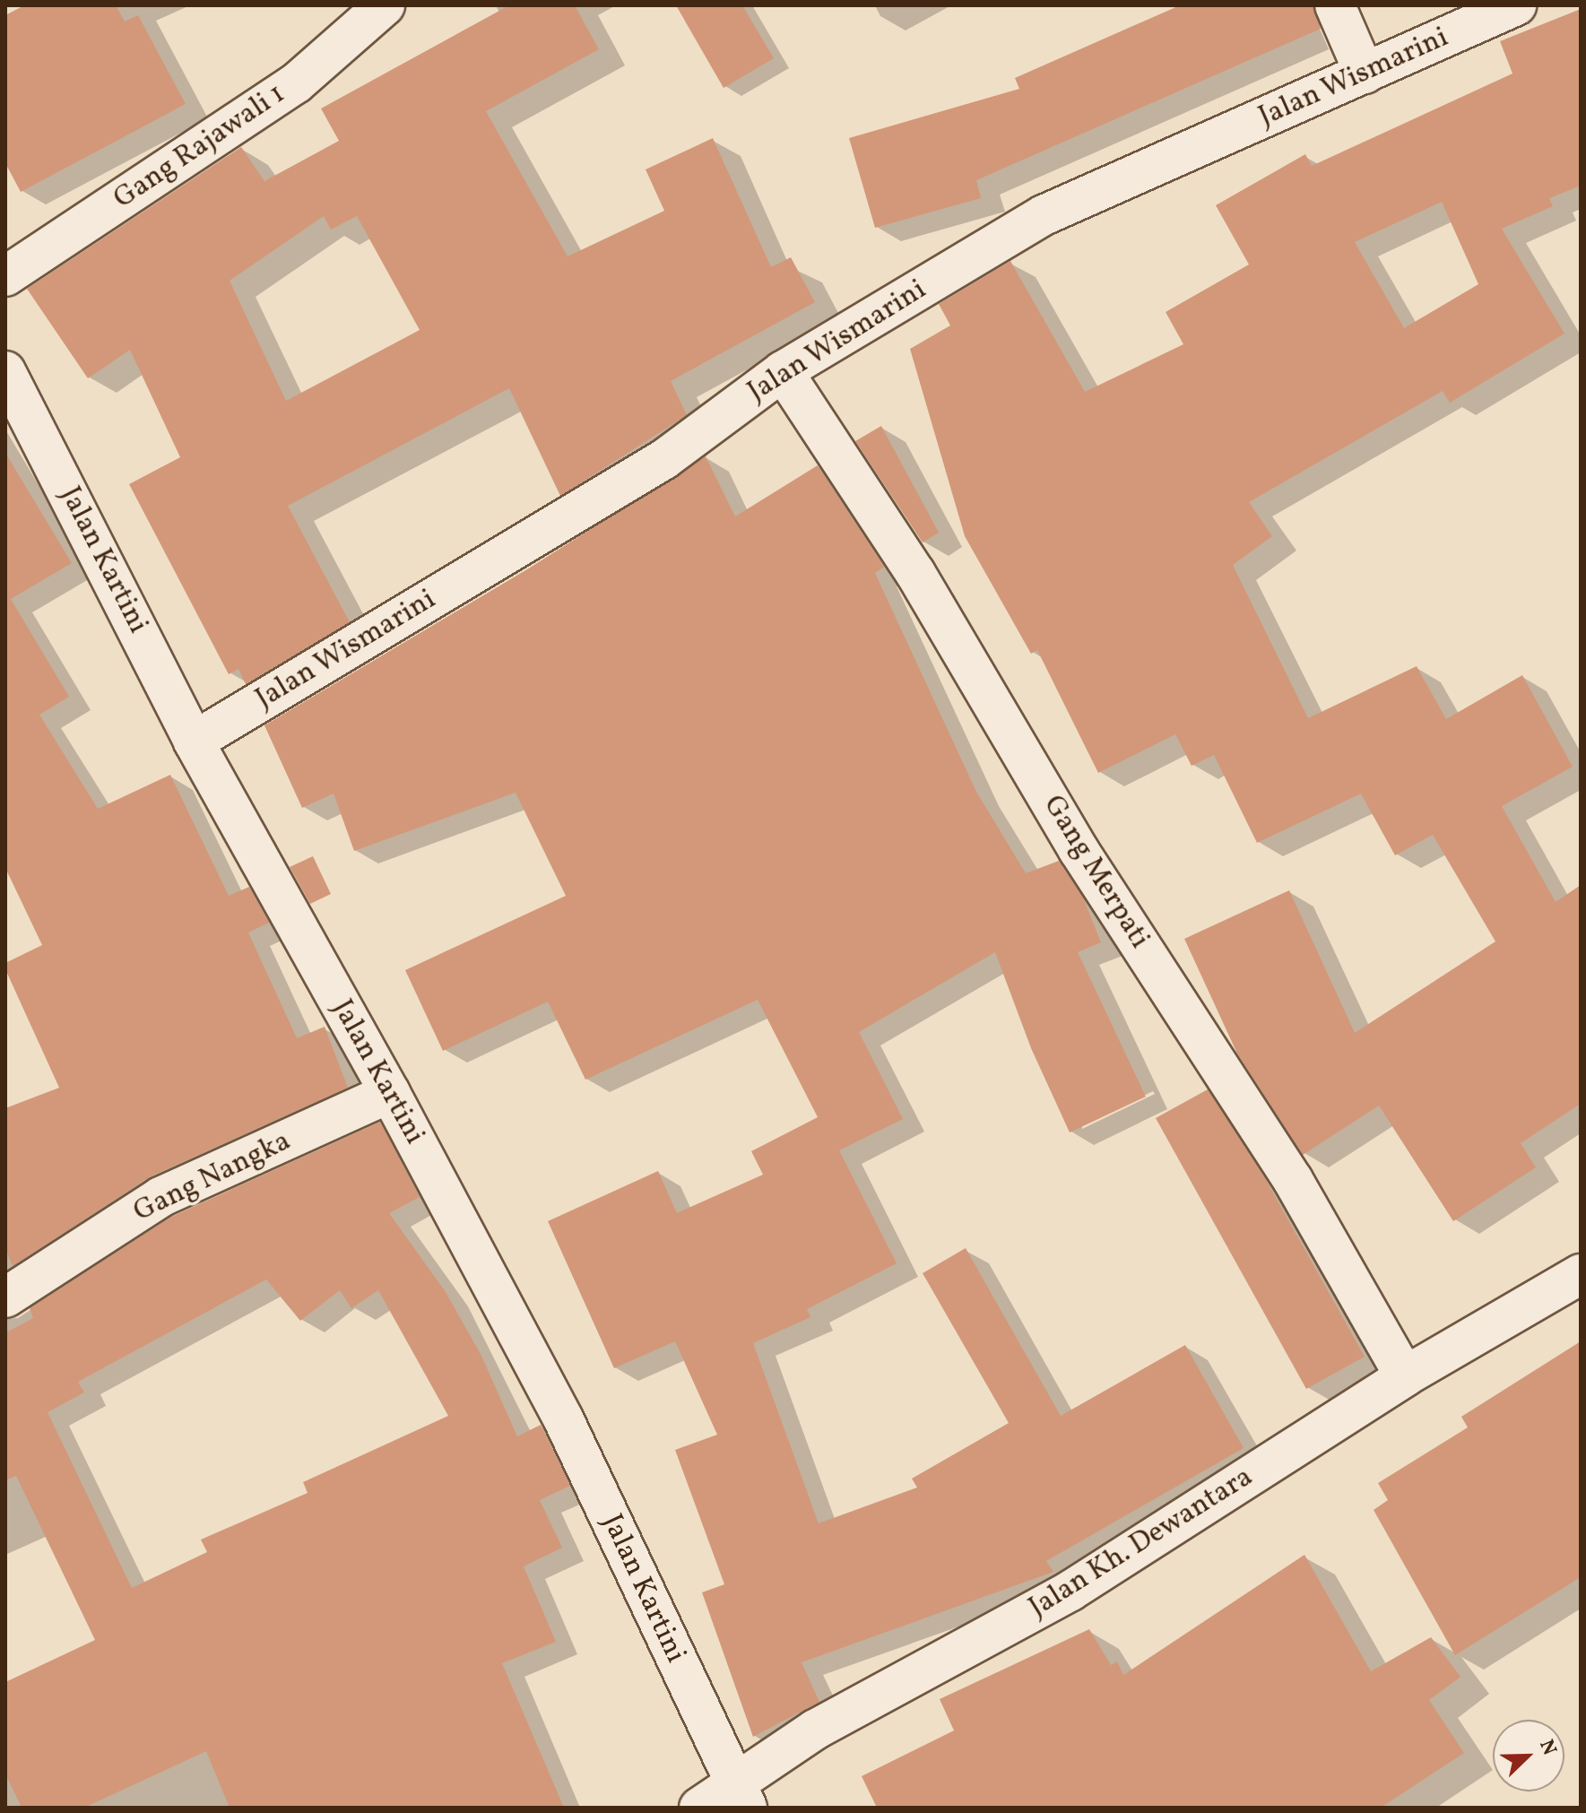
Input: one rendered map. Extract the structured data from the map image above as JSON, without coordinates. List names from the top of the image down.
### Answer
{
  "streets": {
    "street": [
      "Jalan Wismarini",
      "Gang Rajawali 1",
      "Jalan Kartini",
      "Gang Merpati",
      "Gang Nangka",
      "Jalan Kh. Dewantara"
    ]
  },
  "crossings": [
    ["Jalan Wismarini", "Jalan Kartini"],
    ["Jalan Wismarini", "Gang Merpati"],
    ["Jalan Kartini", "Gang Nangka"],
    ["Jalan Kartini", "Jalan Kh. Dewantara"],
    ["Gang Merpati", "Jalan Kh. Dewantara"]
  ],
  "north": "top right"
}
